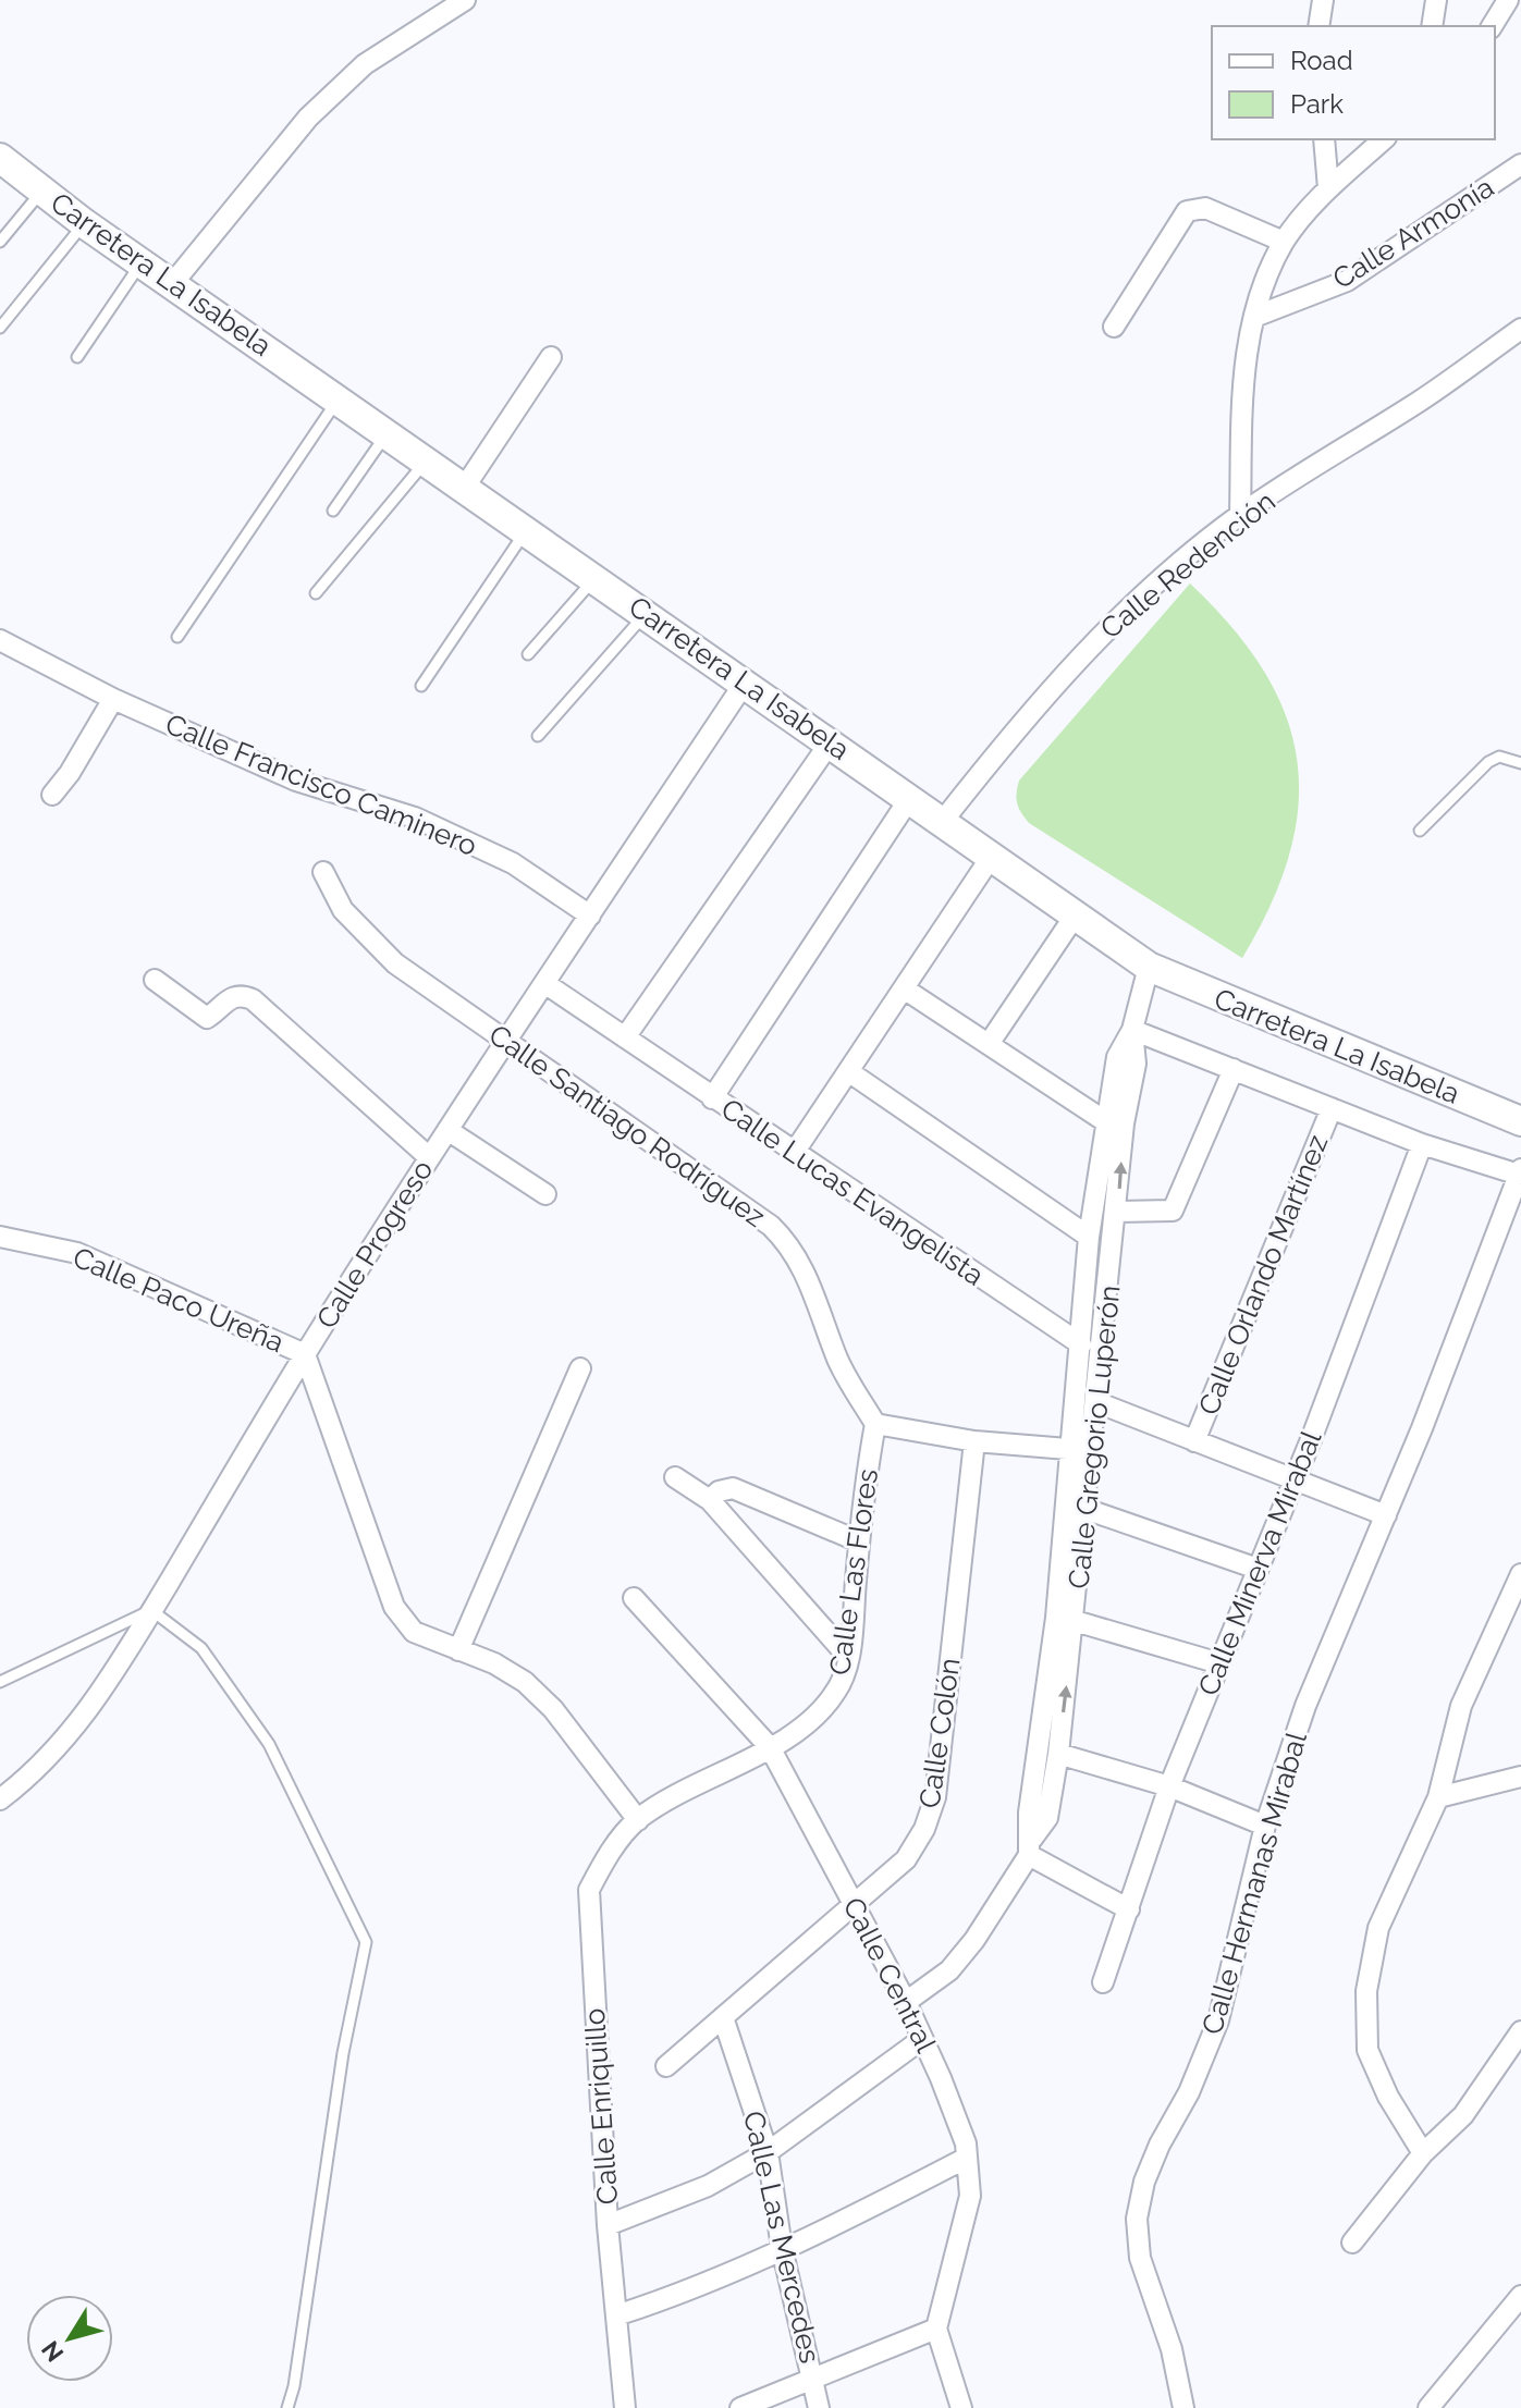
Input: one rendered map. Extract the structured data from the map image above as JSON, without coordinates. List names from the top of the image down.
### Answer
{
  "streets": {
    "main road": ["Carretera La Isabela"],
    "street": [
      "Calle Armonía",
      "Calle Redención",
      "Calle Francisco Caminero",
      "Calle Santiago Rodríguez",
      "Calle Lucas Evangelista",
      "Calle Progreso",
      "Calle Orlando Martínez",
      "Calle Paco Ureña",
      "Calle Gregorio Luperón",
      "Calle Minerva Mirabal",
      "Calle Las Flores",
      "Calle Colón",
      "Calle Hermanas Mirabal",
      "Calle Central",
      "Calle Enriquillo",
      "Calle Las Mercedes"
    ]
  },
  "crossings": [
    ["Carretera La Isabela", "Calle Redención"],
    ["Carretera La Isabela", "Calle Progreso"],
    ["Carretera La Isabela", "Calle Gregorio Luperón"],
    ["Calle Francisco Caminero", "Calle Progreso"],
    ["Calle Santiago Rodríguez", "Calle Progreso"],
    ["Calle Santiago Rodríguez", "Calle Las Flores"],
    ["Calle Lucas Evangelista", "Calle Progreso"],
    ["Calle Lucas Evangelista", "Calle Gregorio Luperón"],
    ["Calle Progreso", "Calle Paco Ureña"],
    ["Calle Gregorio Luperón", "Calle Central"],
    ["Calle Las Flores", "Calle Central"],
    ["Calle Las Flores", "Calle Enriquillo"],
    ["Calle Colón", "Calle Central"],
    ["Calle Colón", "Calle Las Mercedes"]
  ],
  "legend": ["Road", "Park"],
  "north": "bottom left"
}
